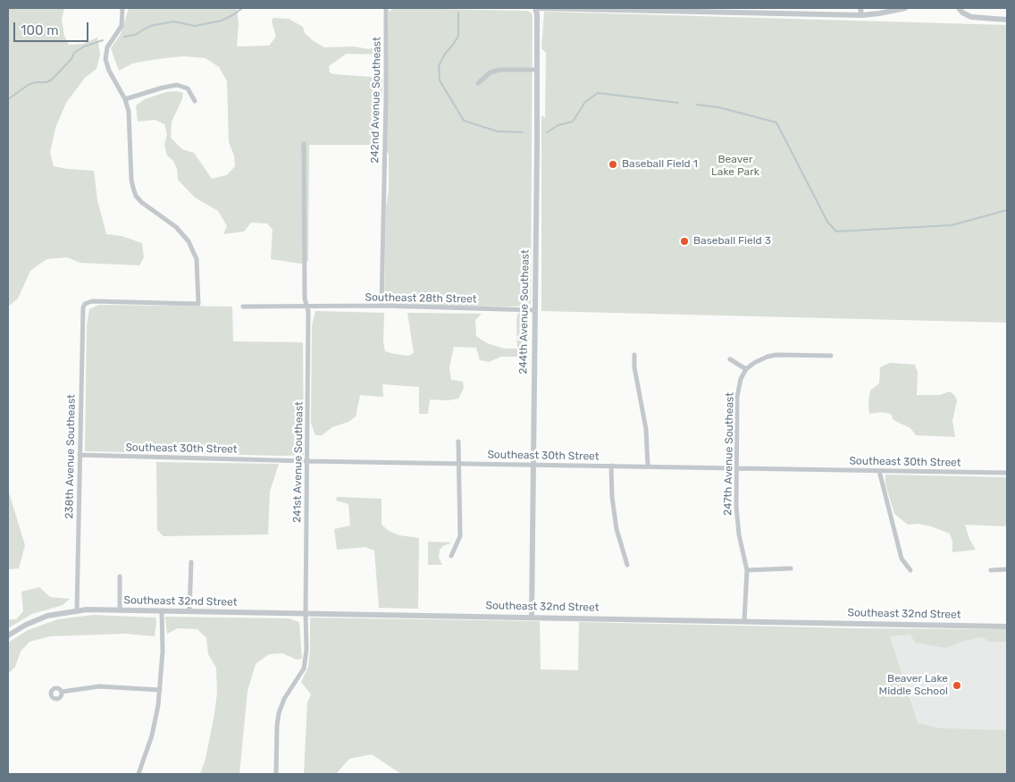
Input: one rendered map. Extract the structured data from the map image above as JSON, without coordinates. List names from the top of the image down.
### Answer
{
  "streets": {
    "street": [
      "242nd Avenue Southeast",
      "Southeast 28th Street",
      "244th Avenue Southeast",
      "Southeast 30th Street",
      "247th Avenue Southeast",
      "238th Avenue Southeast",
      "241st Avenue Southeast",
      "Southeast 32nd Street"
    ]
  },
  "crossings": [
    ["242nd Avenue Southeast", "Southeast 28th Street"],
    ["Southeast 28th Street", "244th Avenue Southeast"],
    ["Southeast 28th Street", "241st Avenue Southeast"],
    ["244th Avenue Southeast", "Southeast 30th Street"],
    ["244th Avenue Southeast", "Southeast 32nd Street"],
    ["Southeast 30th Street", "247th Avenue Southeast"],
    ["Southeast 30th Street", "238th Avenue Southeast"],
    ["Southeast 30th Street", "241st Avenue Southeast"],
    ["247th Avenue Southeast", "Southeast 32nd Street"],
    ["238th Avenue Southeast", "Southeast 32nd Street"],
    ["241st Avenue Southeast", "Southeast 32nd Street"]
  ],
  "parks": ["Beaver Lake Park"],
  "places": ["Baseball Field 1", "Baseball Field 3", "Beaver Lake Middle School"],
  "scale_bar": "100 m"
}
